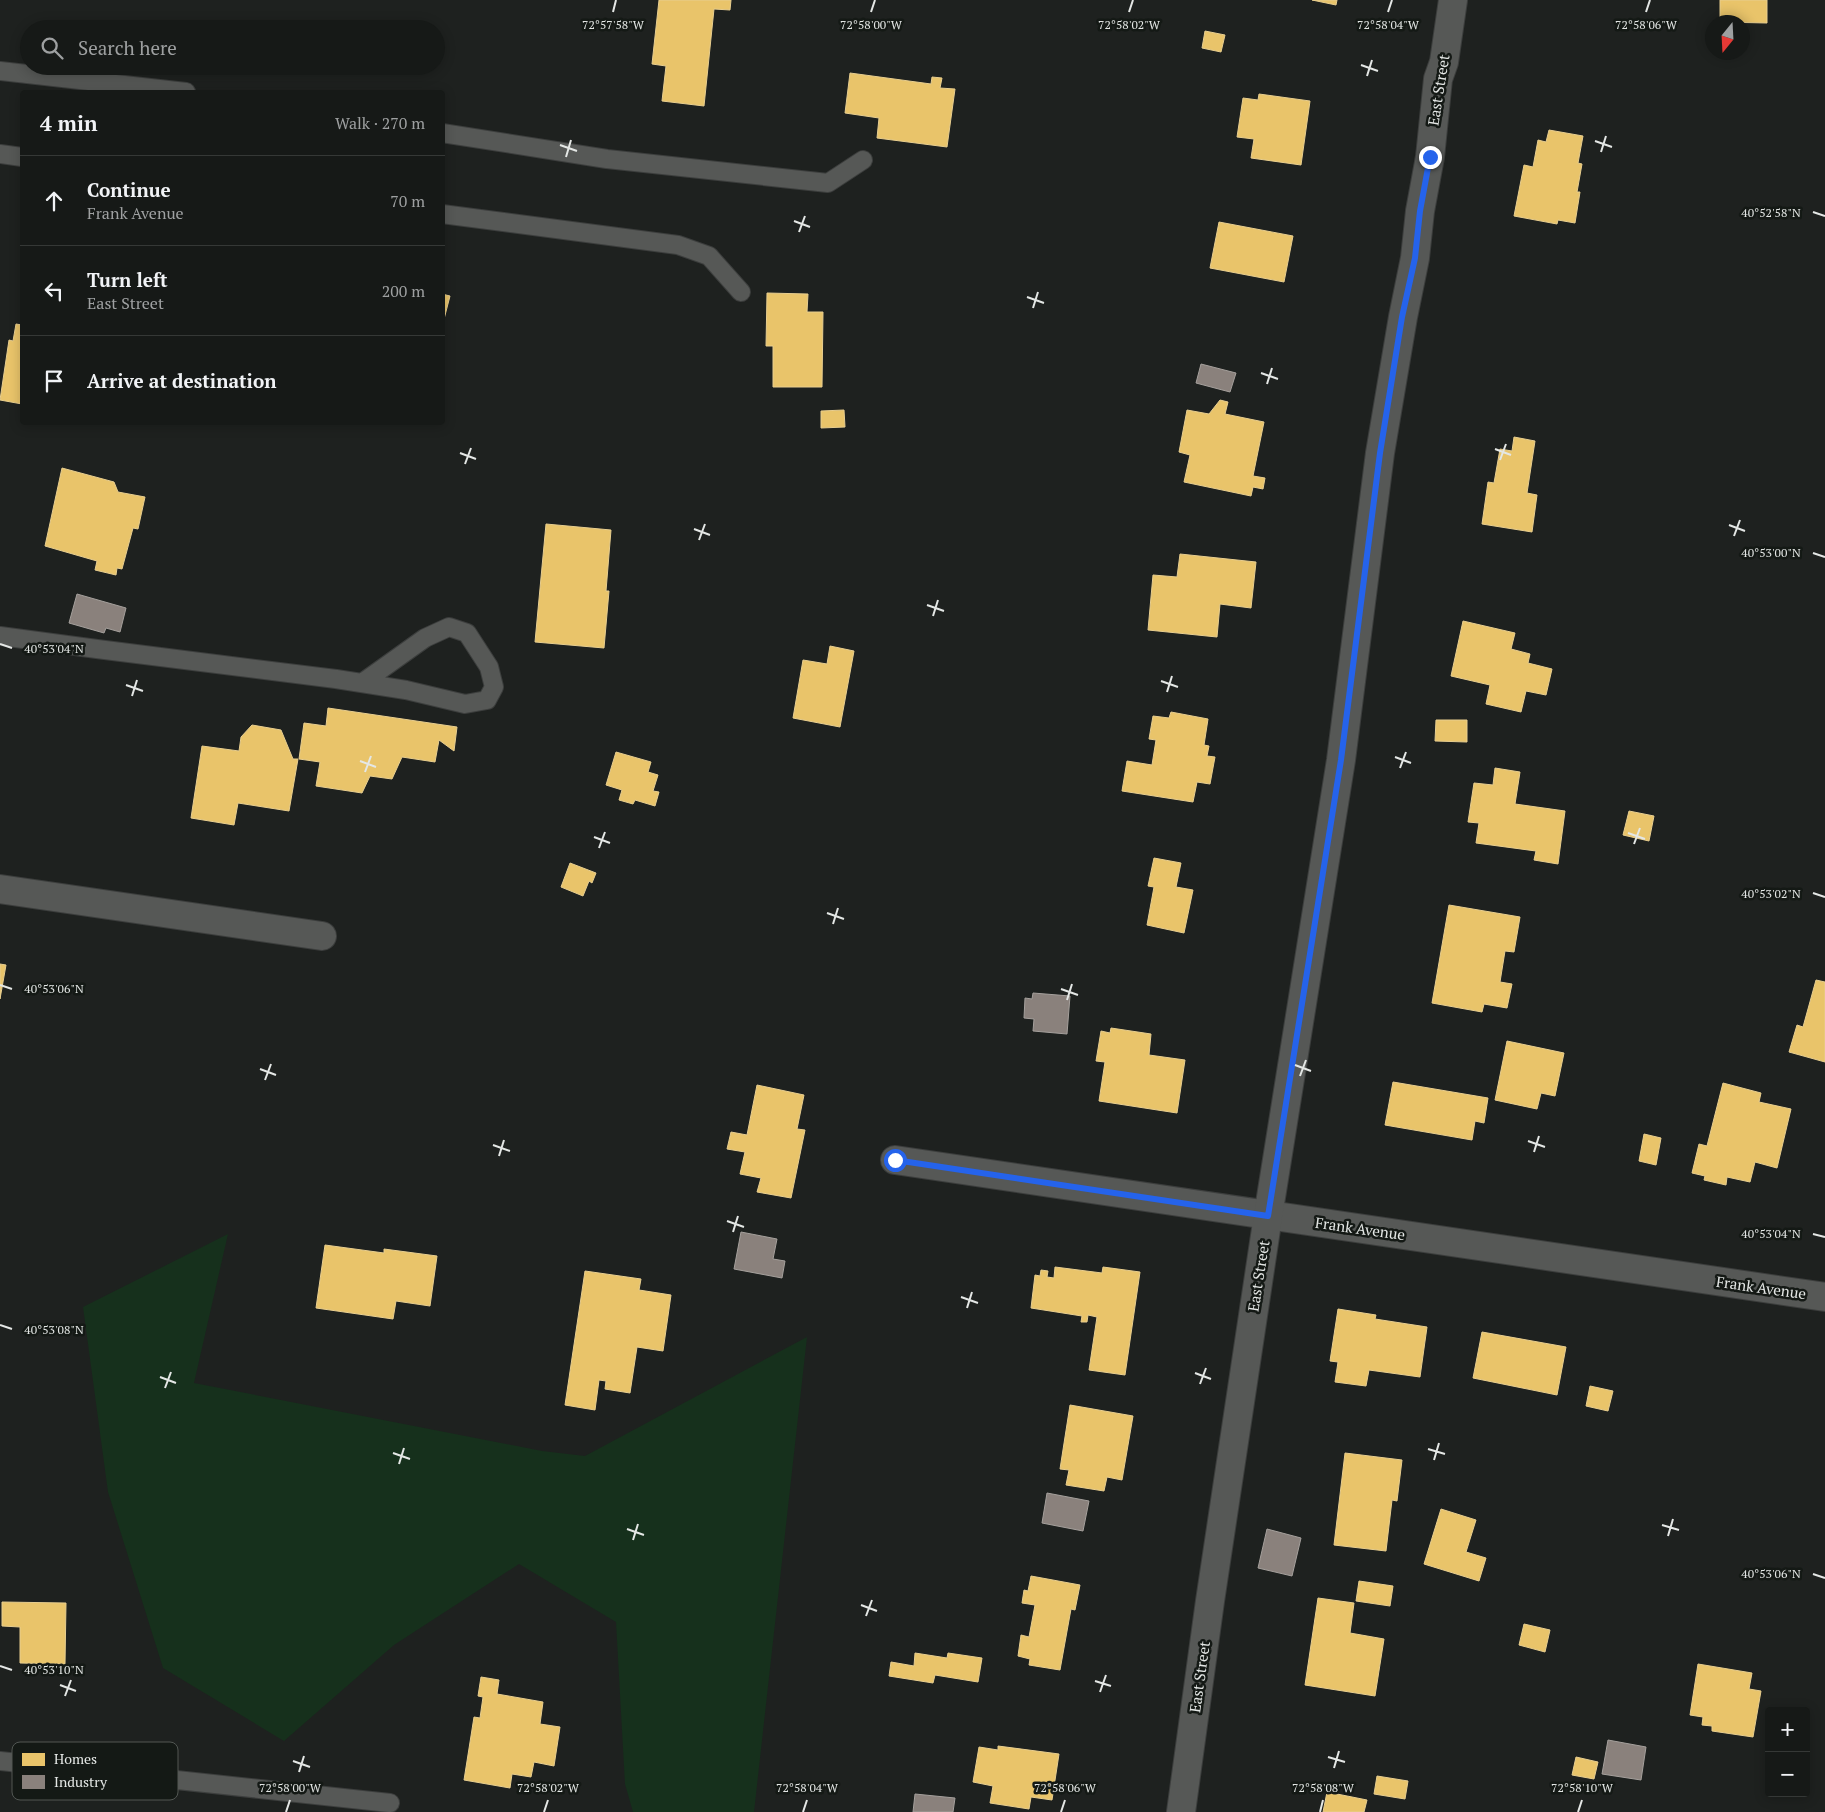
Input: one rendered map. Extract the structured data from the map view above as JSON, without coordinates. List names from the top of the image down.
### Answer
{
  "streets": {
    "street": ["East Street", "Frank Avenue"]
  },
  "crossings": [
    ["East Street", "Frank Avenue"]
  ],
  "legend": ["Homes", "Industry"],
  "north": "bottom",
  "page": {
    "search": "Search here",
    "heading": ["4 min", "Walk · 270 m"],
    "list": [
      ["Continue", "Frank Avenue", "70 m"],
      ["Turn left", "East Street", "200 m"],
      "Arrive at destination"
    ],
    "map_buttons": ["+", "−"]
  },
  "coordinates": [
    "72°57'58\"W",
    "72°58'00\"W",
    "72°58'02\"W",
    "72°58'04\"W",
    "72°58'06\"W",
    "40°52'58\"N",
    "40°53'00\"N",
    "40°53'04\"N",
    "40°53'02\"N",
    "40°53'06\"N",
    "40°53'08\"N",
    "40°53'10\"N",
    "72°58'08\"W",
    "72°58'10\"W"
  ]
}
